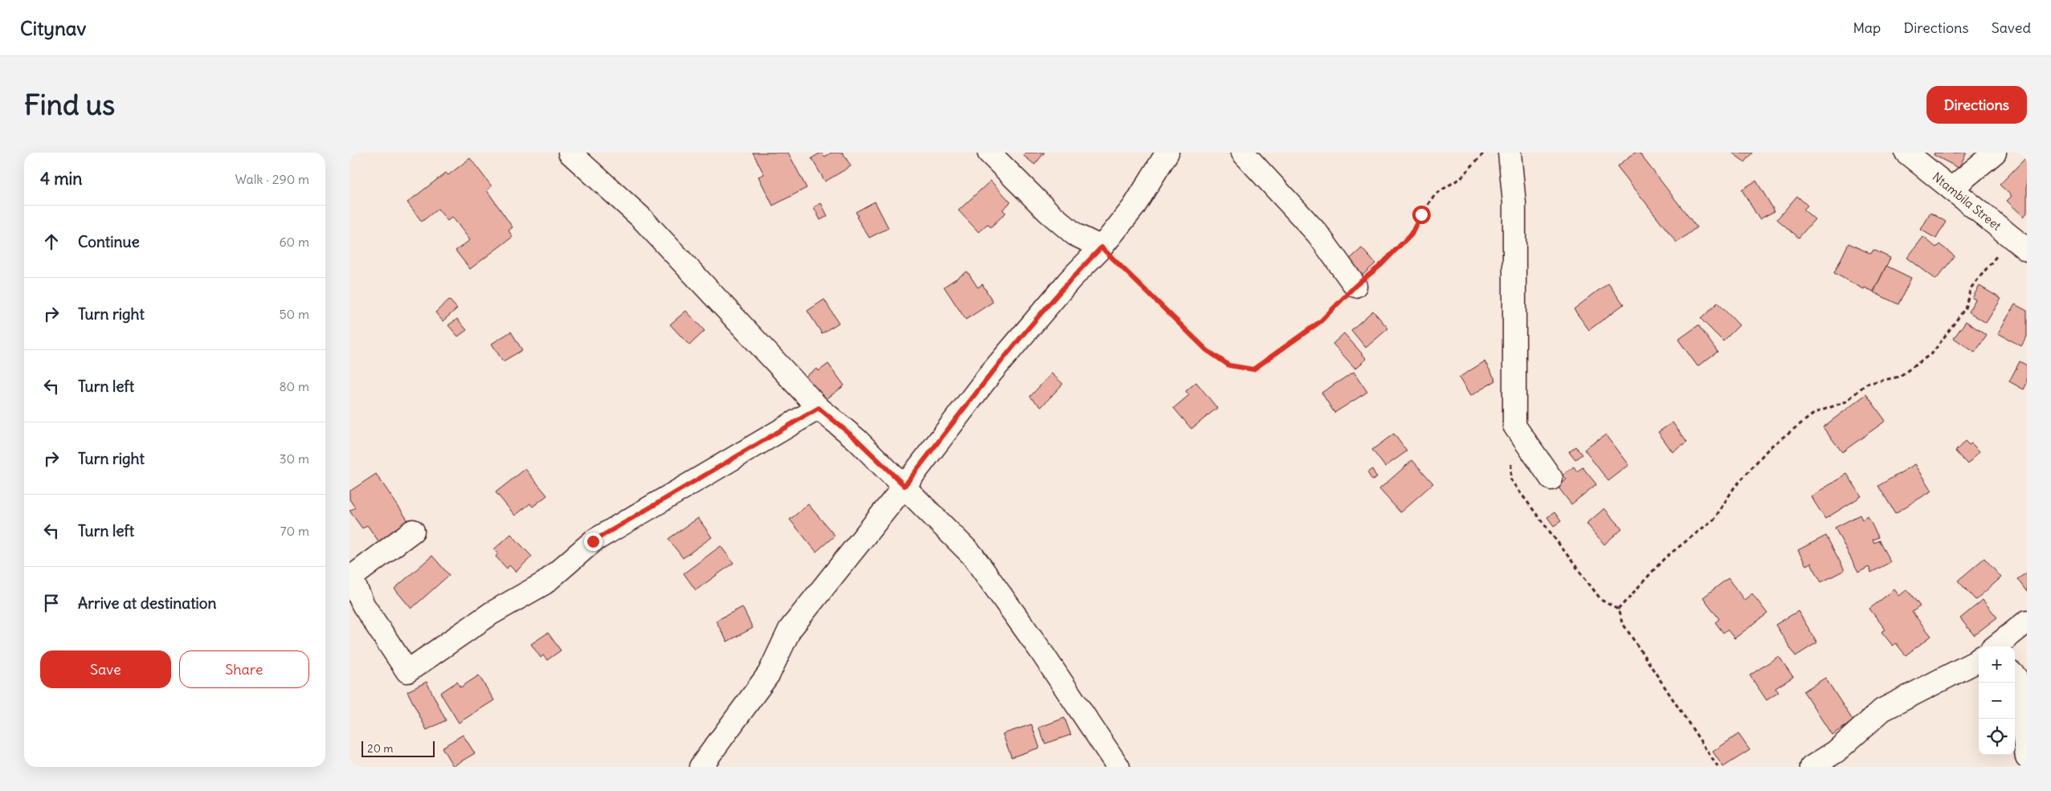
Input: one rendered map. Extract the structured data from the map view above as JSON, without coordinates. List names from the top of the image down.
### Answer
{
  "streets": {
    "street": ["Ntambila Street"]
  },
  "scale_bar": "20 m",
  "page": {
    "header": "Citynav",
    "nav": ["Map", "Directions", "Saved"],
    "buttons": [
      "Directions",
      ["Save", "Share"]
    ],
    "title": "Find us",
    "heading": ["4 min", "Walk · 290 m"],
    "list": [
      ["Continue", "60 m"],
      ["Turn right", "50 m"],
      ["Turn left", "80 m"],
      ["Turn right", "30 m"],
      ["Turn left", "70 m"],
      "Arrive at destination"
    ],
    "map_buttons": ["+", "−"],
    "scale": "20 m"
  }
}
